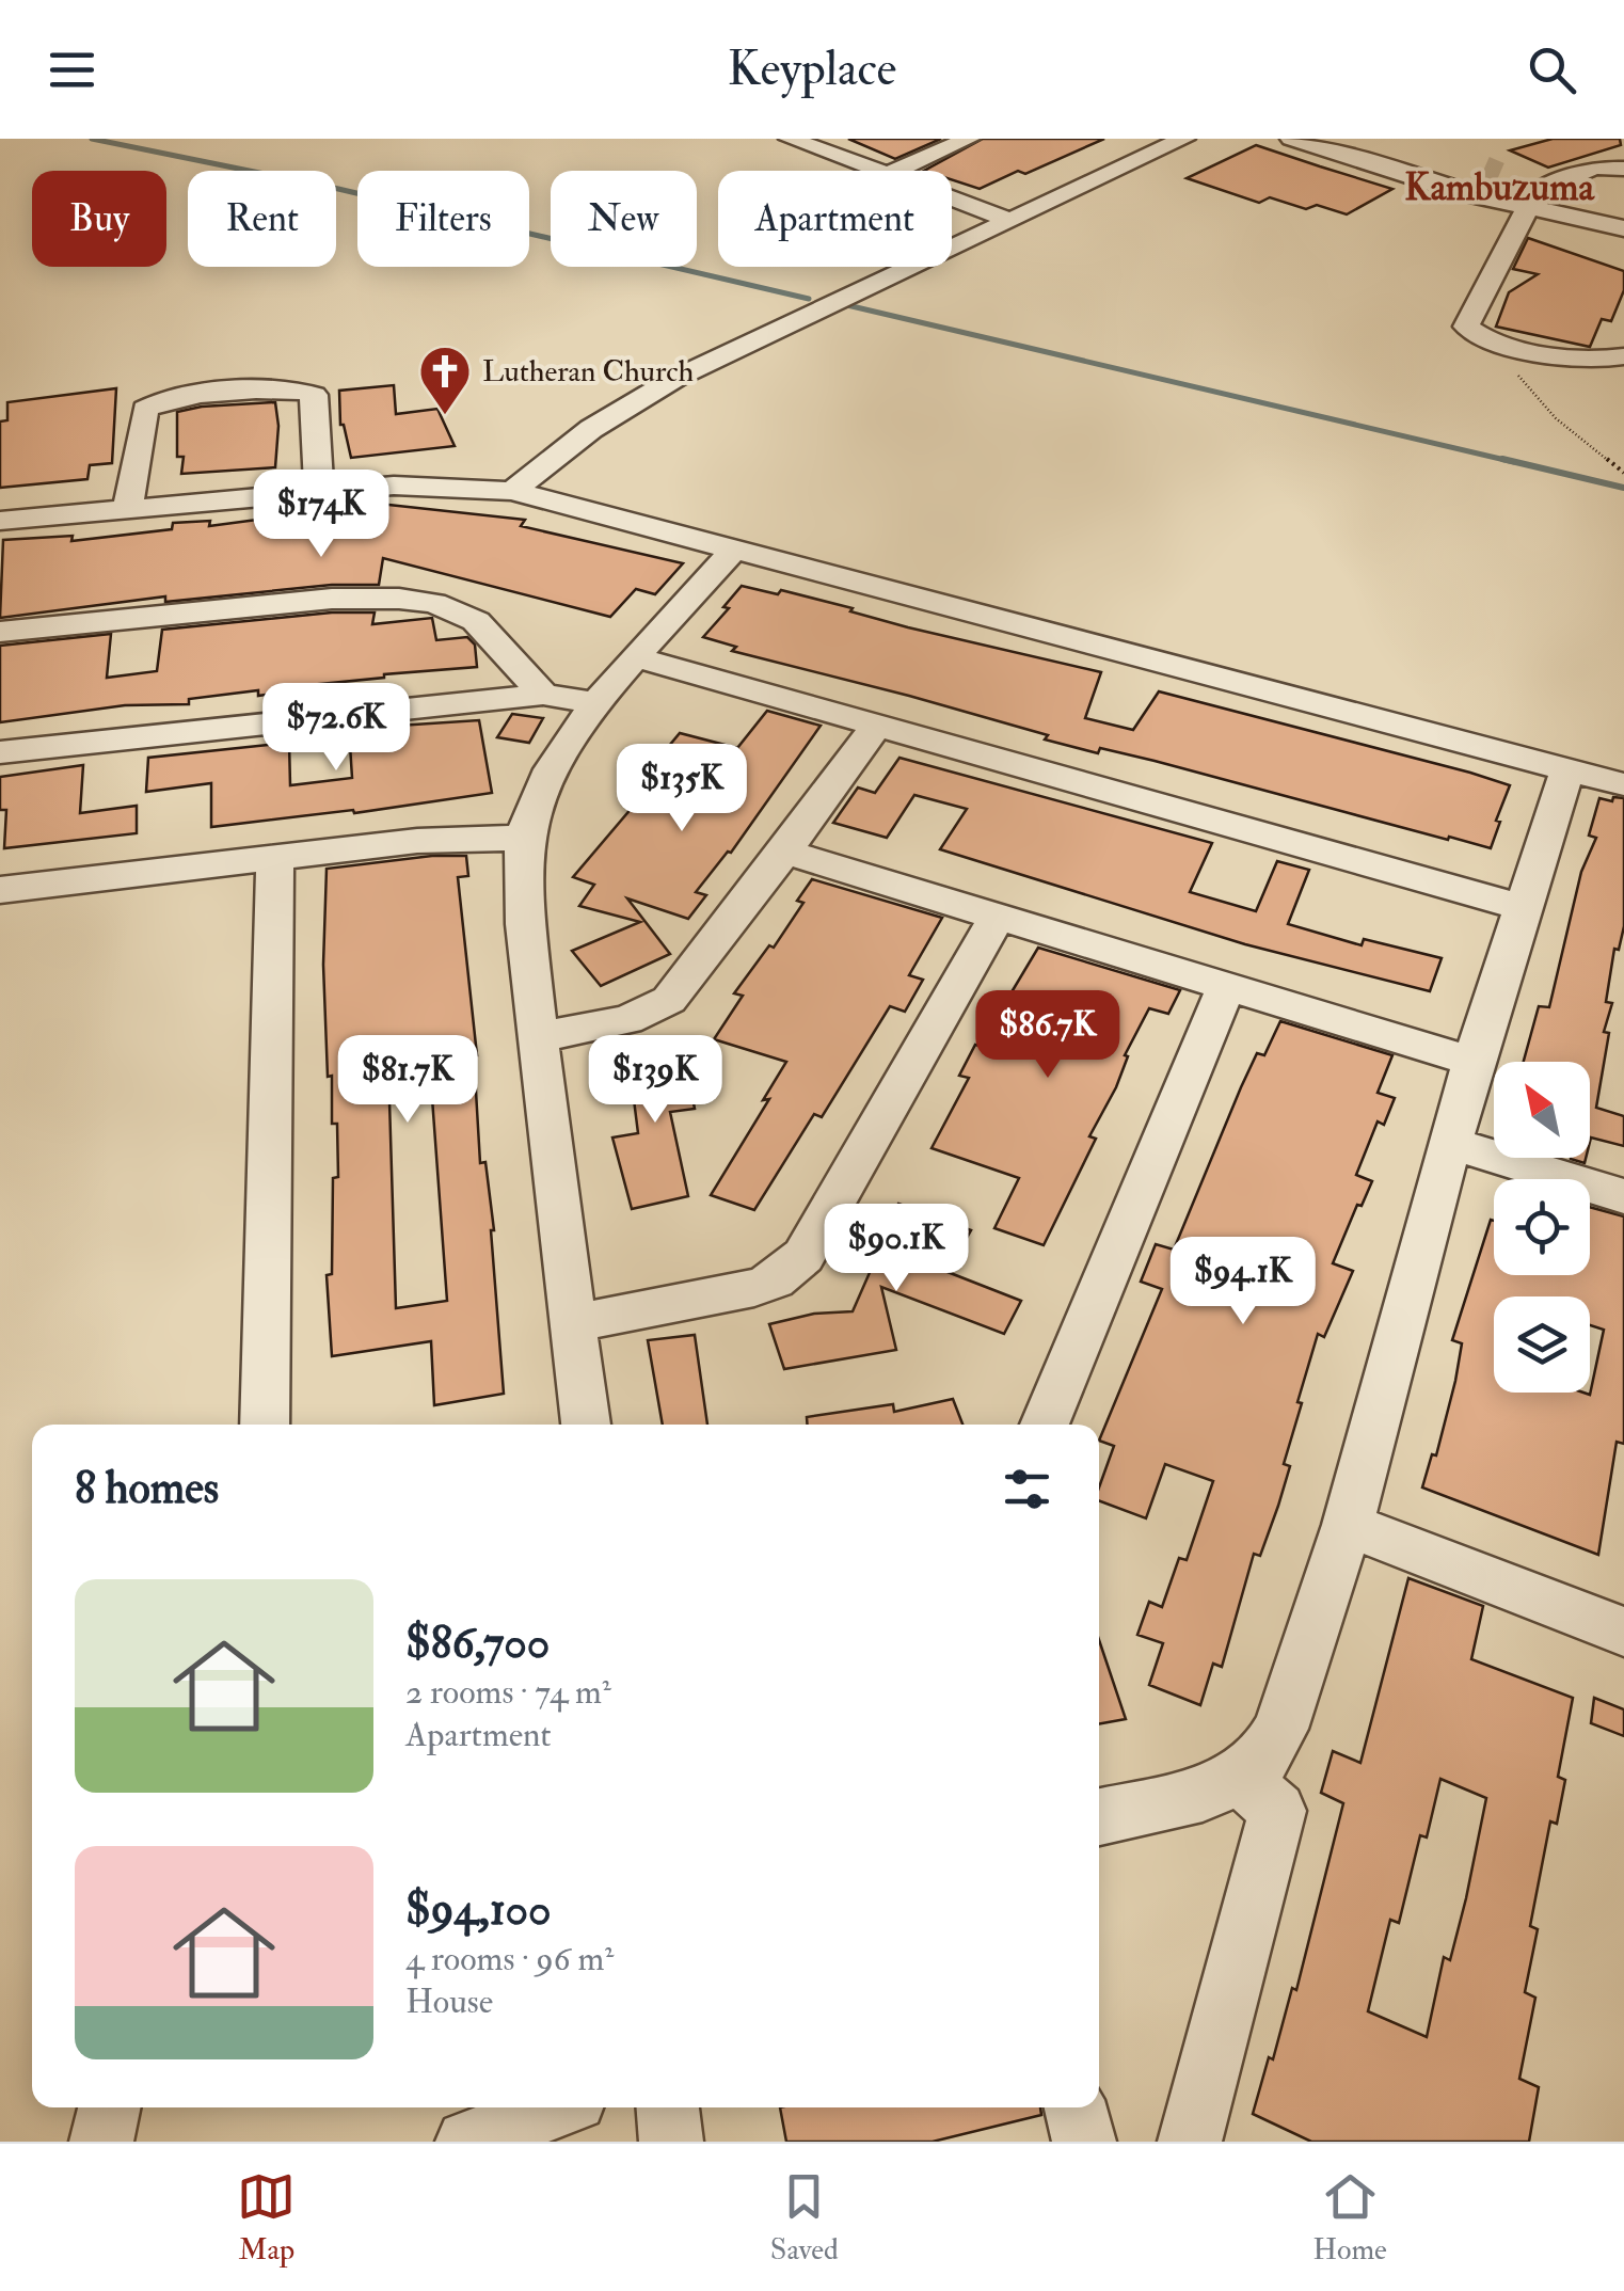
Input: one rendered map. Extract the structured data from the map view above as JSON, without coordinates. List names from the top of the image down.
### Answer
{
  "districts": ["Kambuzuma"],
  "places": {
    "church": ["Lutheran Church"]
  },
  "north": "top left",
  "page": {
    "header": "Keyplace",
    "chip": [
      "Buy",
      "Rent",
      "Filters",
      "New",
      "Apartment"
    ],
    "price": [
      "$174K",
      "$72.6K",
      "$135K",
      "$86.7K",
      "$81.7K",
      "$139K",
      "$90.1K",
      "$94.1K"
    ],
    "heading": "8 homes",
    "list": [
      {
        "name": "$86,700",
        "note": "2 rooms · 74 m² · Apartment"
      },
      {
        "name": "$94,100",
        "note": "4 rooms · 96 m² · House"
      }
    ],
    "tabs": ["Map", "Saved", "Home"]
  }
}
